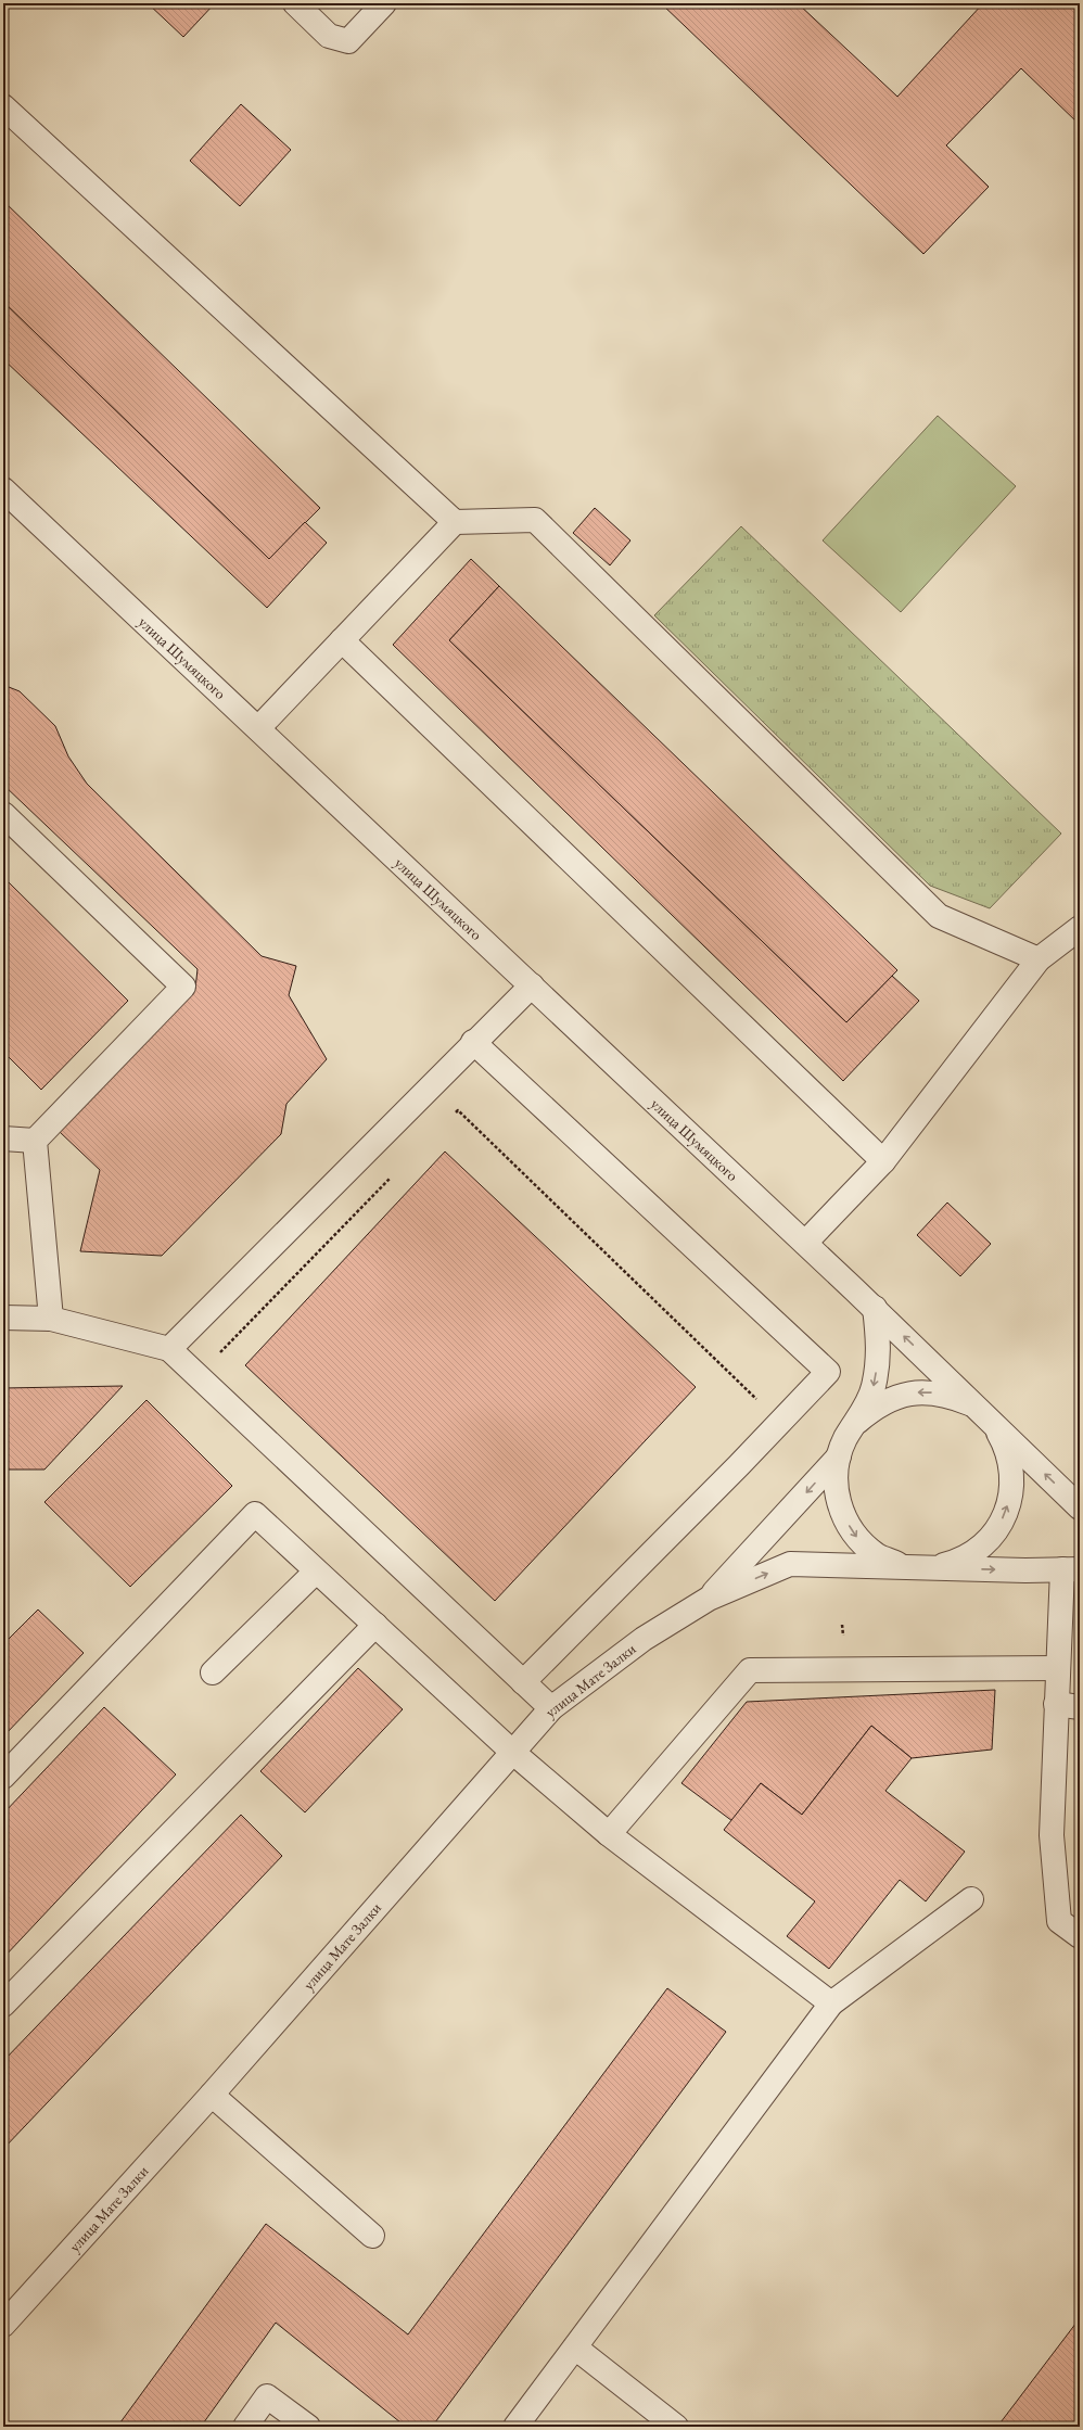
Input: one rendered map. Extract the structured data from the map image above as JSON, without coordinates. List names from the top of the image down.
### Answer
{
  "streets": {
    "street": ["улица Шумяцкого", "улица Мате Залки"]
  }
}
